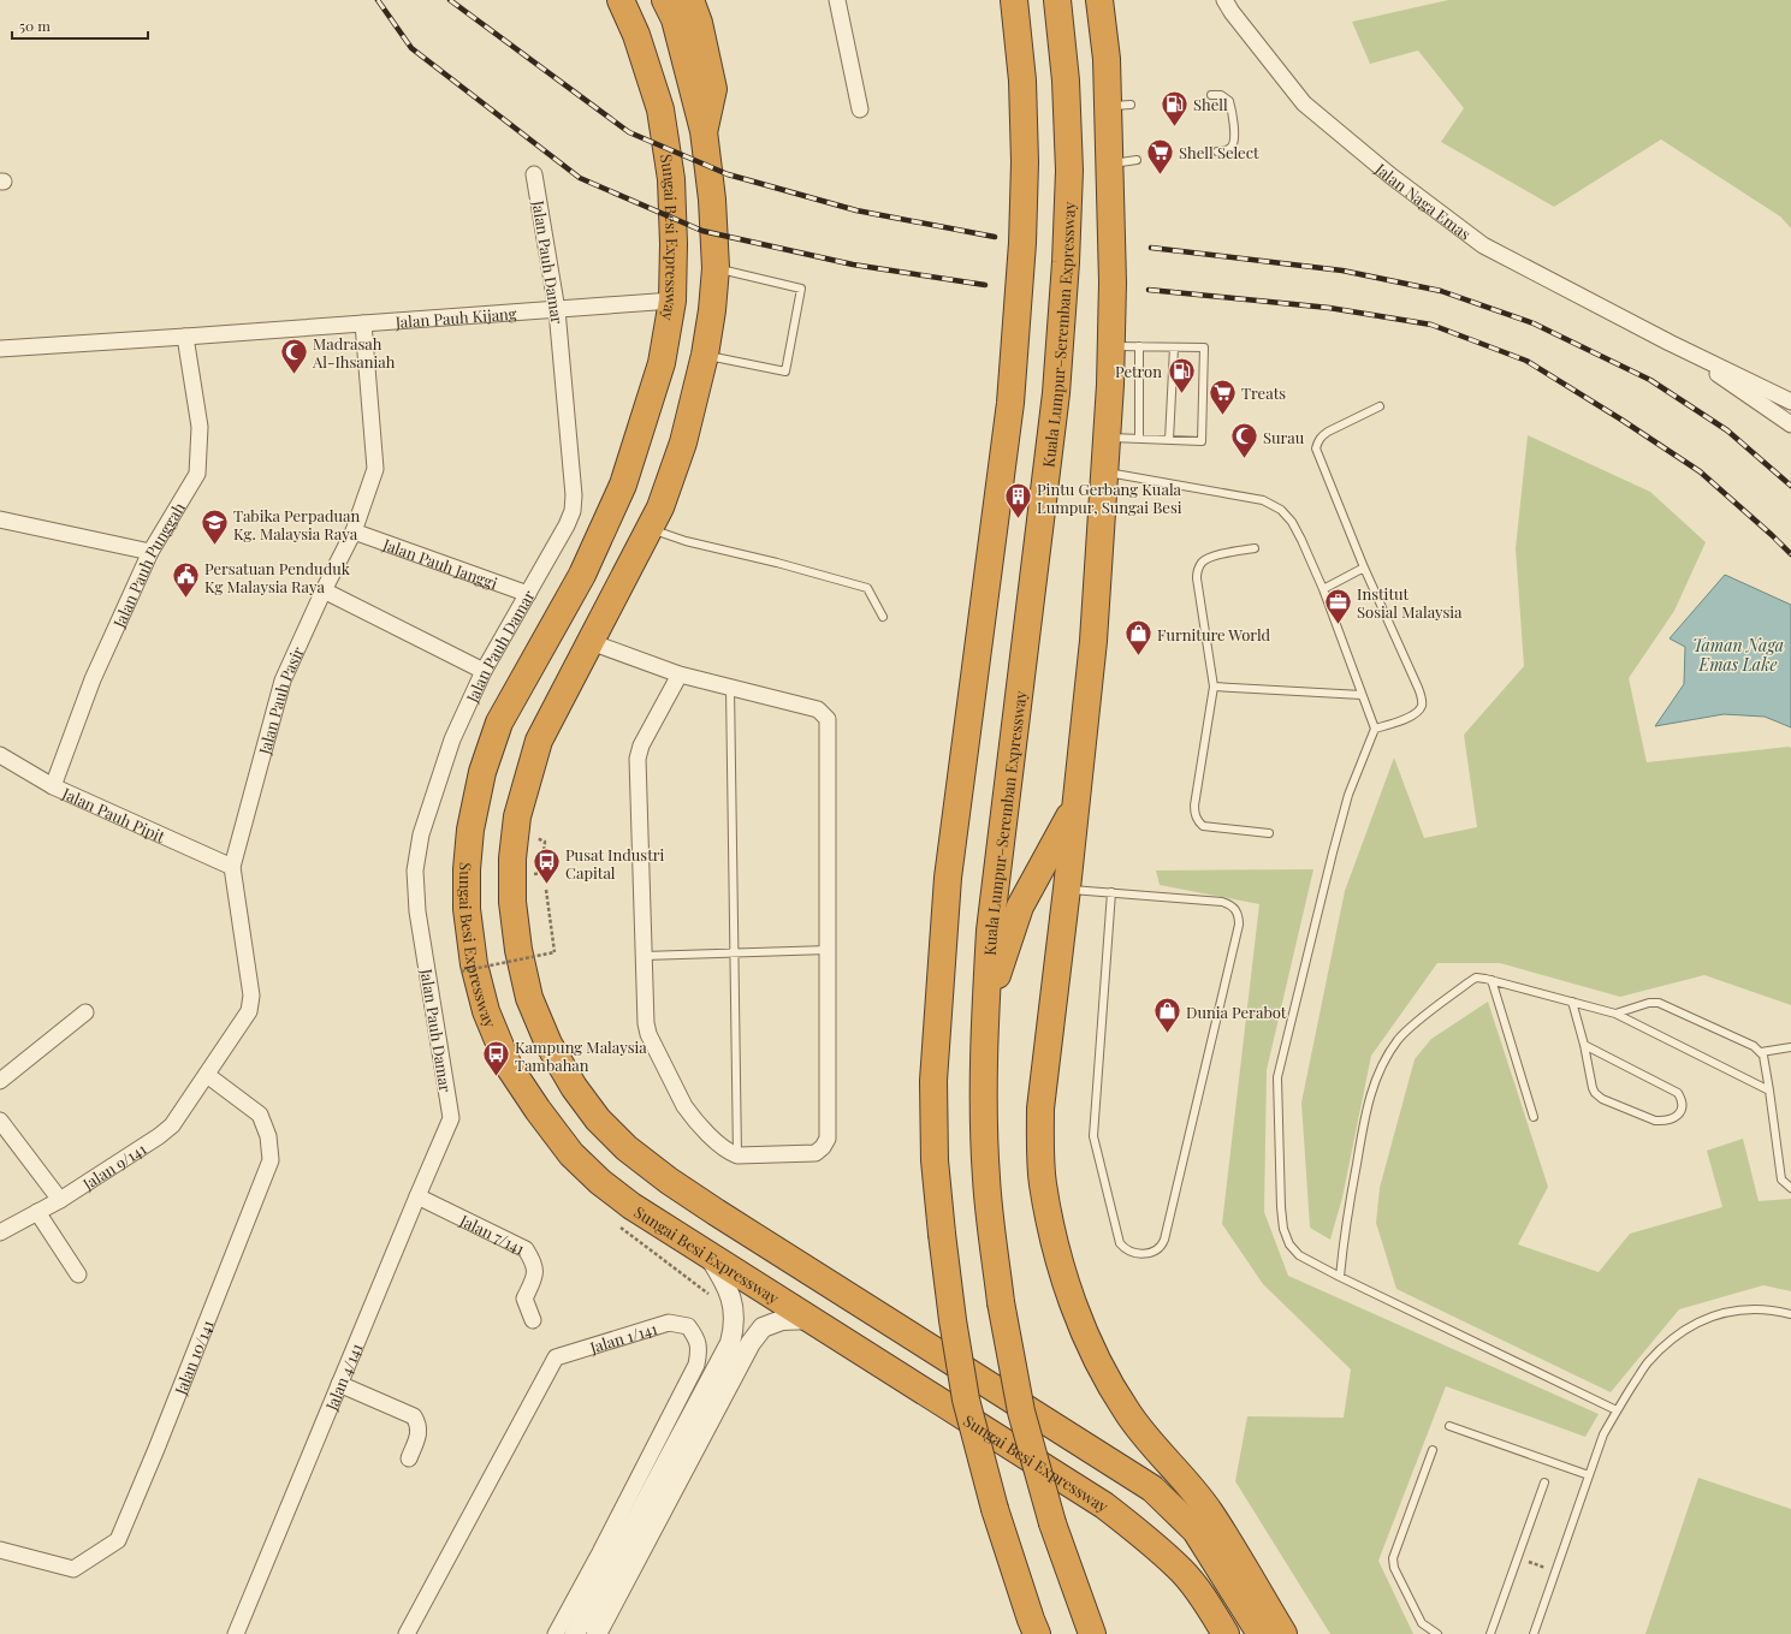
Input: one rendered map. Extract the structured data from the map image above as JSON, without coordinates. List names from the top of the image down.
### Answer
{
  "streets": {
    "highway": ["Sungai Besi Expressway", "Kuala Lumpur–Seremban Expressway"],
    "street": [
      "Jalan Naga Emas",
      "Jalan Pauh Damar",
      "Jalan Pauh Kijang",
      "Jalan Pauh Janggi",
      "Jalan Pauh Punggah",
      "Jalan Pauh Pasir",
      "Jalan Pauh Pipit",
      "Jalan 9/141",
      "Jalan 7/141",
      "Jalan 1/141",
      "Jalan 10/141",
      "Jalan 4/141"
    ]
  },
  "crossings": [
    ["Sungai Besi Expressway", "Jalan Pauh Kijang"],
    ["Jalan Pauh Damar", "Jalan Pauh Kijang"],
    ["Jalan Pauh Damar", "Jalan Pauh Janggi"],
    ["Jalan Pauh Damar", "Jalan 4/141"],
    ["Jalan Pauh Kijang", "Jalan Pauh Punggah"],
    ["Jalan Pauh Kijang", "Jalan Pauh Pasir"],
    ["Jalan Pauh Janggi", "Jalan Pauh Pasir"],
    ["Jalan Pauh Punggah", "Jalan Pauh Pipit"],
    ["Jalan Pauh Pasir", "Jalan Pauh Pipit"],
    ["Jalan Pauh Pasir", "Jalan 9/141"],
    ["Jalan Pauh Pasir", "Jalan 10/141"],
    ["Jalan 9/141", "Jalan 10/141"],
    ["Jalan 7/141", "Jalan 4/141"]
  ],
  "water": ["Taman Naga Emas Lake"],
  "places": {
    "fuel station": ["Shell", "Petron"],
    "supermarket": ["Shell Select", "Treats"],
    "mosque": ["Madrasah Al-Ihsaniah", "Surau"],
    "building": ["Pintu Gerbang Kuala Lumpur, Sungai Besi"],
    "school or university": ["Tabika Perpaduan Kg. Malaysia Raya"],
    "public building": ["Persatuan Penduduk Kg Malaysia Raya"],
    "office": ["Institut Sosial Malaysia"],
    "shop": ["Furniture World", "Dunia Perabot"],
    "bus stop": ["Pusat Industri Capital", "Kampung Malaysia Tambahan"]
  },
  "scale_bar": "50 m"
}
